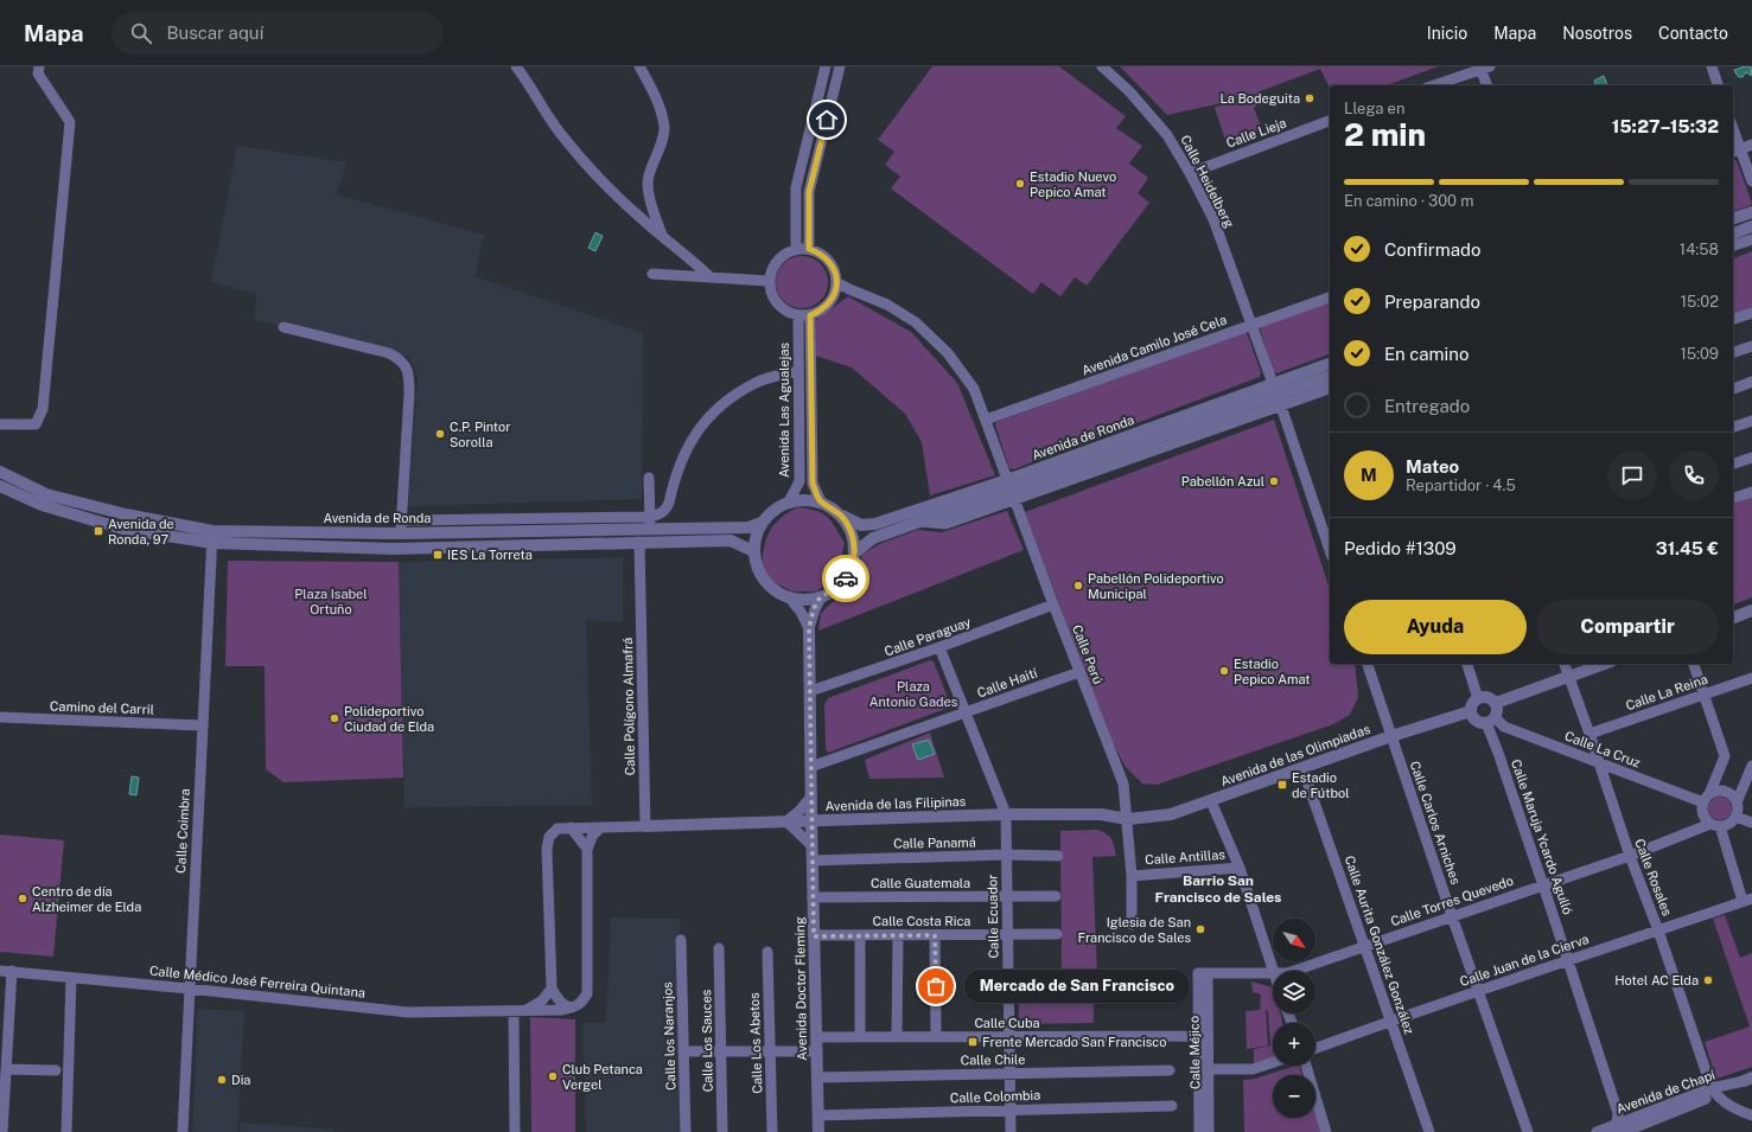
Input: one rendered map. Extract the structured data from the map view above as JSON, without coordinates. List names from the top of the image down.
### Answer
{
  "streets": {
    "street": [
      "Calle Lieja",
      "Calle Heidelberg",
      "Avenida Camilo José Cela",
      "Avenida Las Agualejas",
      "Avenida de Ronda",
      "Calle Paraguay",
      "Calle Perú",
      "Calle Haití",
      "Calle La Reina",
      "Calle Polígono Almafrá",
      "Camino del Carril",
      "Calle La Cruz",
      "Avenida de las Olimpiadas",
      "Avenida de las Filipinas",
      "Calle Carlos Arniches",
      "Calle Coimbra",
      "Calle Maruja Ycardo Agulló",
      "Calle Panamá",
      "Calle Antillas",
      "Calle Rosales",
      "Calle Guatemala",
      "Calle Torres Quevedo",
      "Calle Ecuador",
      "Calle Costa Rica",
      "Calle Aurita González González",
      "Calle Juan de la Cierva",
      "Calle Médico José Ferreira Quintana",
      "Avenida Doctor Fleming",
      "Calle Cuba",
      "Calle los Naranjos",
      "Calle Los Sauces",
      "Calle Los Abetos",
      "Calle Méjico",
      "Calle Chile",
      "Avenida de Chapí",
      "Calle Colombia"
    ]
  },
  "crossings": [
    ["Calle Lieja", "Calle Heidelberg"],
    ["Calle Heidelberg", "Avenida Camilo José Cela"],
    ["Calle Heidelberg", "Avenida de Ronda"],
    ["Avenida Camilo José Cela", "Calle Perú"],
    ["Avenida Las Agualejas", "Avenida de Ronda"],
    ["Avenida Las Agualejas", "Calle Perú"],
    ["Avenida Las Agualejas", "Avenida Doctor Fleming"],
    ["Avenida de Ronda", "Calle Perú"],
    ["Avenida de Ronda", "Calle Polígono Almafrá"],
    ["Avenida de Ronda", "Calle Coimbra"],
    ["Avenida de Ronda", "Avenida Doctor Fleming"],
    ["Calle Paraguay", "Calle Perú"],
    ["Calle Paraguay", "Avenida Doctor Fleming"],
    ["Calle Perú", "Calle Haití"],
    ["Calle Perú", "Avenida de las Olimpiadas"],
    ["Calle Perú", "Calle Antillas"],
    ["Calle Haití", "Avenida Doctor Fleming"],
    ["Calle La Reina", "Calle Rosales"],
    ["Calle Polígono Almafrá", "Avenida de las Filipinas"],
    ["Camino del Carril", "Calle Coimbra"],
    ["Calle La Cruz", "Avenida de las Olimpiadas"],
    ["Calle La Cruz", "Calle Maruja Ycardo Agulló"],
    ["Calle La Cruz", "Calle Rosales"],
    ["Calle La Cruz", "Calle Torres Quevedo"],
    ["Avenida de las Olimpiadas", "Avenida de las Filipinas"],
    ["Avenida de las Olimpiadas", "Calle Carlos Arniches"],
    ["Avenida de las Olimpiadas", "Calle Maruja Ycardo Agulló"],
    ["Avenida de las Olimpiadas", "Calle Ecuador"],
    ["Avenida de las Olimpiadas", "Calle Aurita González González"],
    ["Avenida de las Filipinas", "Calle Ecuador"],
    ["Avenida de las Filipinas", "Avenida Doctor Fleming"],
    ["Calle Carlos Arniches", "Calle Torres Quevedo"],
    ["Calle Carlos Arniches", "Calle Juan de la Cierva"],
    ["Calle Coimbra", "Calle Médico José Ferreira Quintana"],
    ["Calle Maruja Ycardo Agulló", "Calle Torres Quevedo"],
    ["Calle Maruja Ycardo Agulló", "Calle Juan de la Cierva"],
    ["Calle Maruja Ycardo Agulló", "Avenida de Chapí"],
    ["Calle Panamá", "Calle Ecuador"],
    ["Calle Panamá", "Avenida Doctor Fleming"],
    ["Calle Rosales", "Calle Torres Quevedo"],
    ["Calle Rosales", "Calle Juan de la Cierva"],
    ["Calle Rosales", "Avenida de Chapí"],
    ["Calle Guatemala", "Calle Ecuador"],
    ["Calle Guatemala", "Avenida Doctor Fleming"],
    ["Calle Torres Quevedo", "Calle Aurita González González"],
    ["Calle Torres Quevedo", "Calle Méjico"],
    ["Calle Ecuador", "Calle Costa Rica"],
    ["Calle Ecuador", "Calle Cuba"],
    ["Calle Ecuador", "Calle Chile"],
    ["Calle Ecuador", "Calle Colombia"],
    ["Calle Costa Rica", "Avenida Doctor Fleming"],
    ["Calle Aurita González González", "Calle Juan de la Cierva"],
    ["Avenida Doctor Fleming", "Calle Cuba"],
    ["Avenida Doctor Fleming", "Calle Chile"],
    ["Avenida Doctor Fleming", "Calle Colombia"],
    ["Calle Cuba", "Calle Méjico"]
  ],
  "districts": ["Barrio San Francisco de Sales"],
  "parks": ["Plaza Isabel Ortuño", "Plaza Antonio Gades"],
  "places": {
    "other": [
      "La Bodeguita",
      "Estadio Nuevo Pepico Amat",
      "C.P. Pintor Sorolla",
      "Pabellón Azul",
      "Pabellón Polideportivo Municipal",
      "Estadio Pepico Amat",
      "Polideportivo Ciudad de Elda",
      "Centro de día Alzheimer de Elda",
      "Iglesia de San Francisco de Sales",
      "Hotel AC Elda",
      "Mercado de San Francisco",
      "Club Petanca Vergel",
      "Dia"
    ],
    "transit": [
      "Avenida de Ronda, 97",
      "IES La Torreta",
      "Estadio de Fútbol",
      "Frente Mercado San Francisco"
    ]
  },
  "north": "bottom right",
  "page": {
    "header": "Mapa",
    "search": "Buscar aquí",
    "nav": [
      "Inicio",
      "Mapa",
      "Nosotros",
      "Contacto"
    ],
    "heading": ["2 min", "Llega en", "15:27–15:32"],
    "panel": [
      "Mateo",
      "Repartidor · 4.5",
      "Pedido #1309",
      "31.45 €"
    ],
    "bar": "En camino · 300 m",
    "list": [
      ["Confirmado", "14:58"],
      ["Preparando", "15:02"],
      ["En camino", "15:09"],
      "Entregado"
    ],
    "round": "M",
    "buttons": ["Ayuda", "Compartir"],
    "map_buttons": ["+", "−"],
    "bubble": "Mercado de San Francisco"
  }
}
